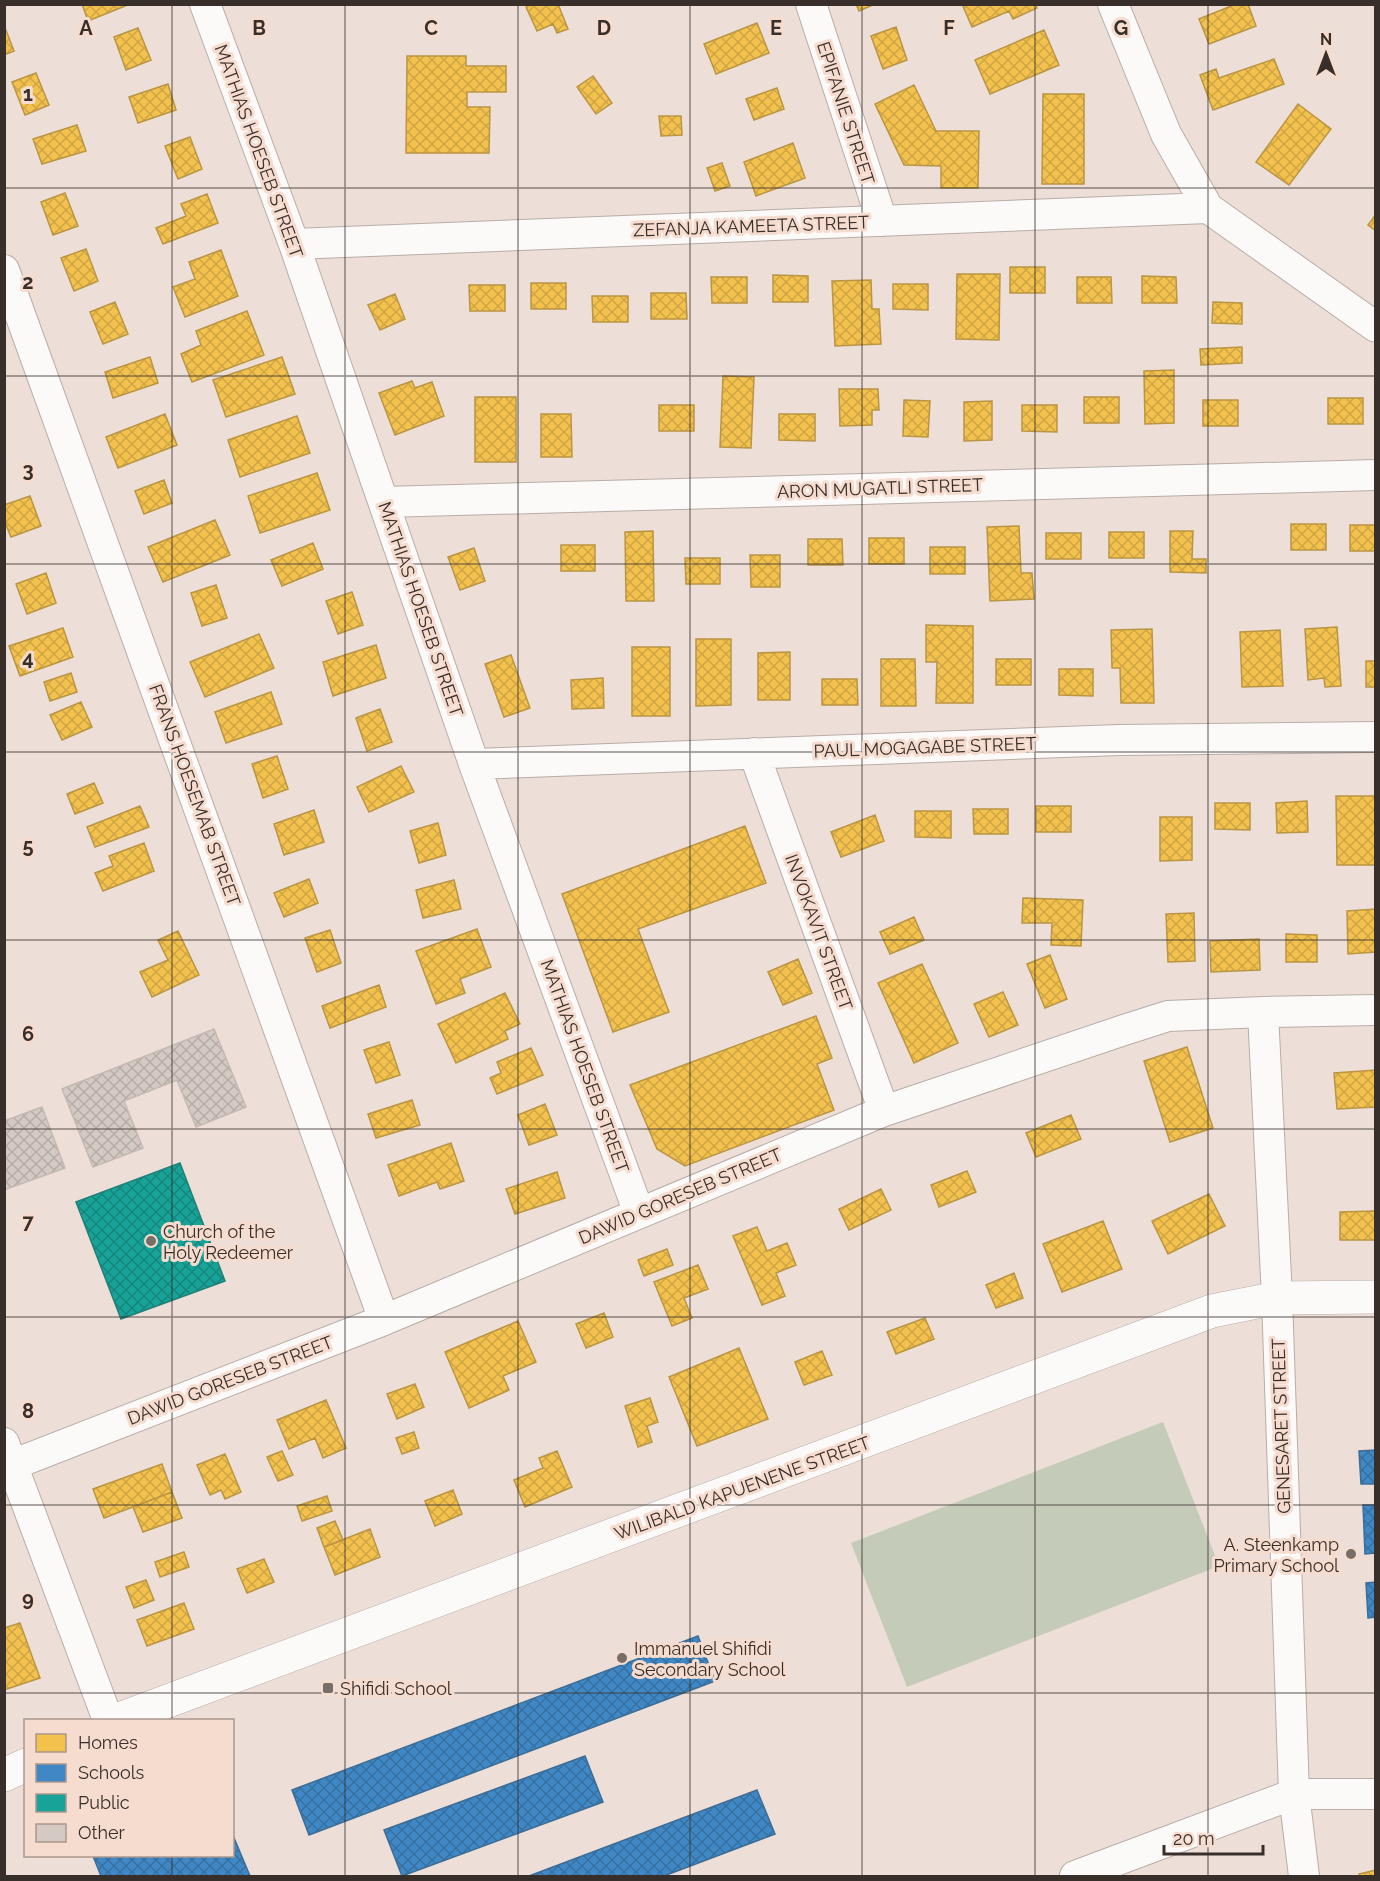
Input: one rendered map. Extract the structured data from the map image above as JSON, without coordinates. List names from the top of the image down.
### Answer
{
  "streets": {
    "street": [
      "EPIFANIE STREET",
      "MATHIAS HOESEB STREET",
      "ZEFANJA KAMEETA STREET",
      "ARON MUGATLI STREET",
      "PAUL MOGAGABE STREET",
      "FRANS HOESEMAB STREET",
      "INVOKAVIT STREET",
      "DAWID GORESEB STREET",
      "GENESARET STREET",
      "WILIBALD KAPUENENE STREET"
    ]
  },
  "crossings": [
    ["EPIFANIE STREET", "ZEFANJA KAMEETA STREET"],
    ["MATHIAS HOESEB STREET", "ZEFANJA KAMEETA STREET"],
    ["MATHIAS HOESEB STREET", "ARON MUGATLI STREET"],
    ["MATHIAS HOESEB STREET", "PAUL MOGAGABE STREET"],
    ["MATHIAS HOESEB STREET", "DAWID GORESEB STREET"],
    ["PAUL MOGAGABE STREET", "INVOKAVIT STREET"],
    ["FRANS HOESEMAB STREET", "DAWID GORESEB STREET"],
    ["INVOKAVIT STREET", "DAWID GORESEB STREET"],
    ["DAWID GORESEB STREET", "GENESARET STREET"],
    ["GENESARET STREET", "WILIBALD KAPUENENE STREET"]
  ],
  "places": {
    "other": ["Church of the Holy Redeemer", "A. Steenkamp Primary School", "Immanuel Shifidi Secondary School"],
    "transit": ["Shifidi School"]
  },
  "legend": [
    "Homes",
    "Schools",
    "Public",
    "Other"
  ],
  "scale_bar": "20 m",
  "north": "top",
  "grid": {
    "columns": [
      "A",
      "B",
      "C",
      "D",
      "E",
      "F",
      "G"
    ],
    "rows": [
      "1",
      "2",
      "3",
      "4",
      "5",
      "6",
      "7",
      "8",
      "9"
    ]
  }
}
